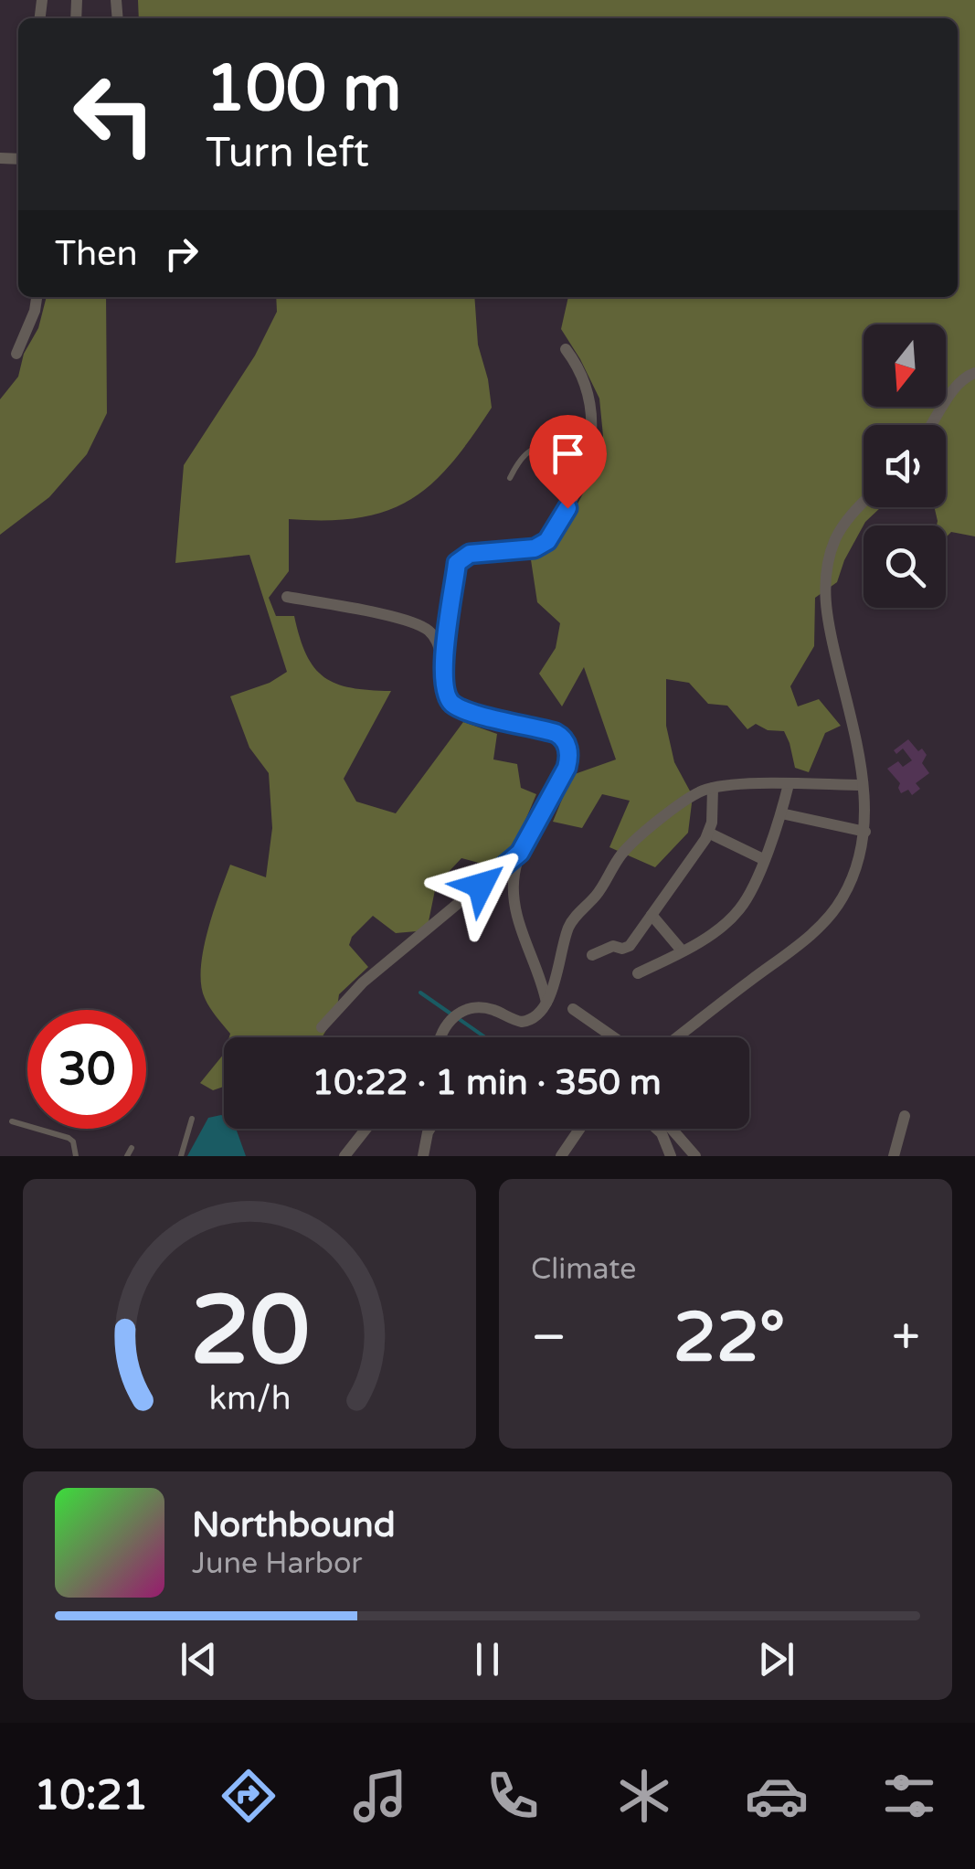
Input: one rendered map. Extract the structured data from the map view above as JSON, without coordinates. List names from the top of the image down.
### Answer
{
  "north": "bottom",
  "page": {
    "turn": ["100 m", "Turn left"],
    "then": "Then",
    "limit": "30",
    "trip": "10:22 · 1 min · 350 m",
    "tile": "Climate",
    "heat": ["−", "22°", "+"],
    "song": ["Northbound", "June Harbor"],
    "tabs": "10:21",
    "gauge": ["20", "km/h"]
  }
}
